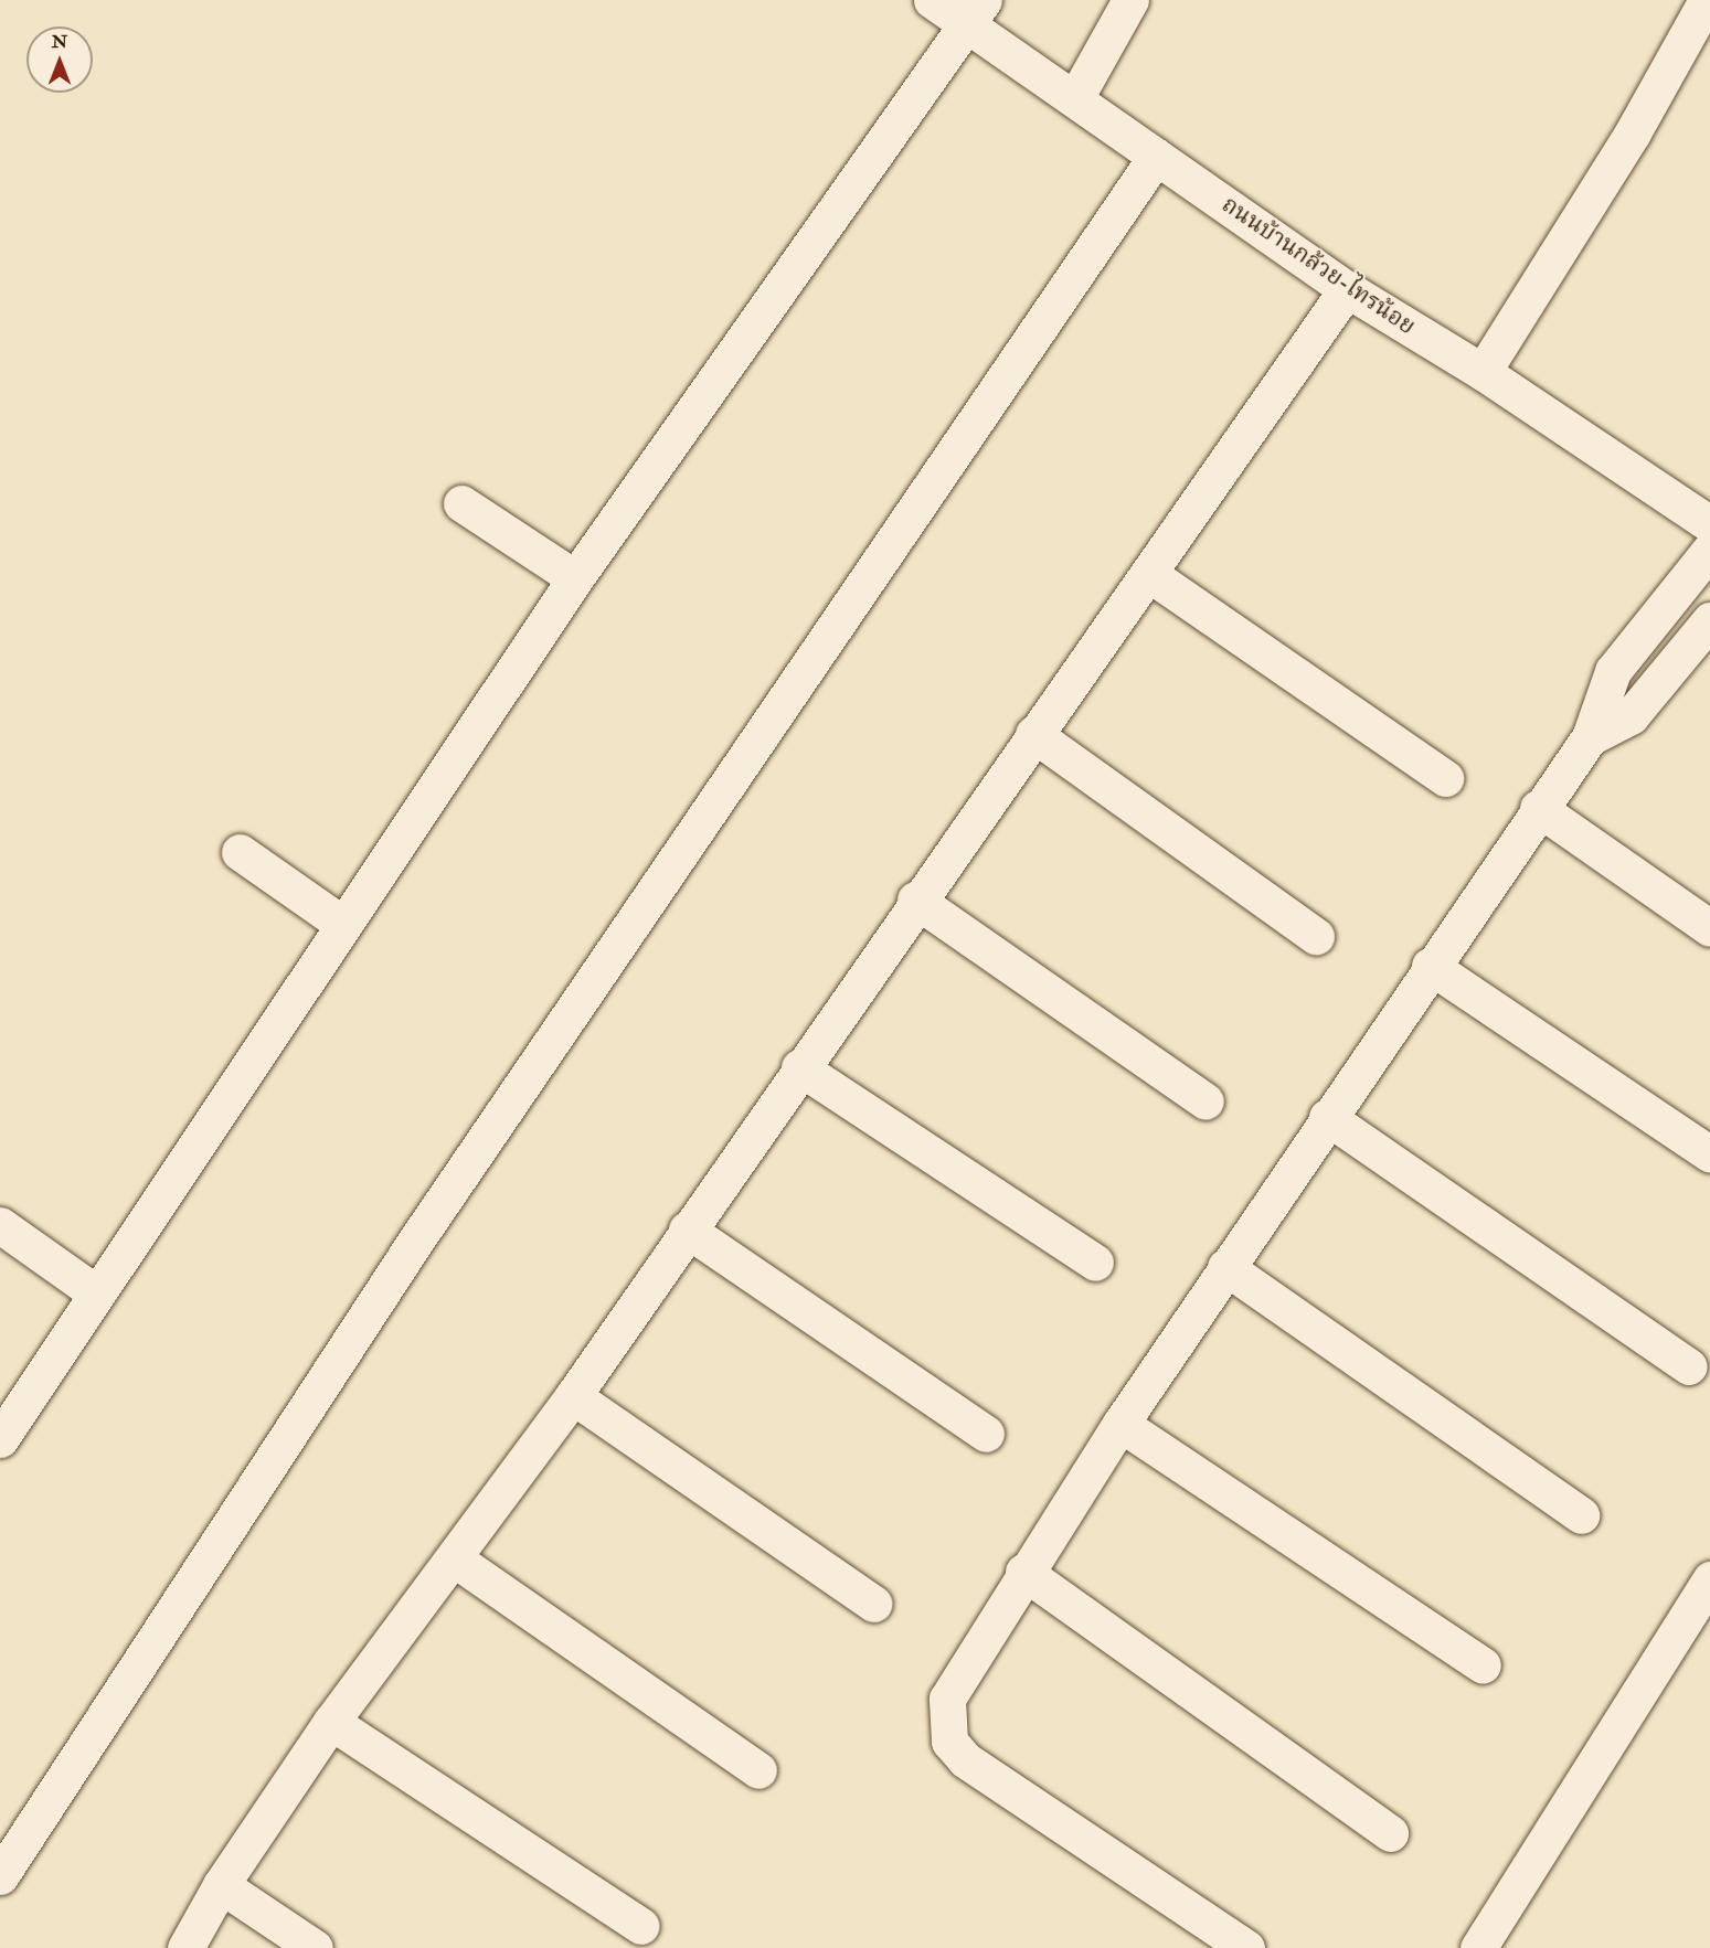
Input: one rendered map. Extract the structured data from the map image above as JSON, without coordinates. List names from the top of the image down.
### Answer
{
  "streets": {
    "street": ["ถนนบ้านกล้วย-ไทรน้อย"]
  },
  "north": "top"
}
